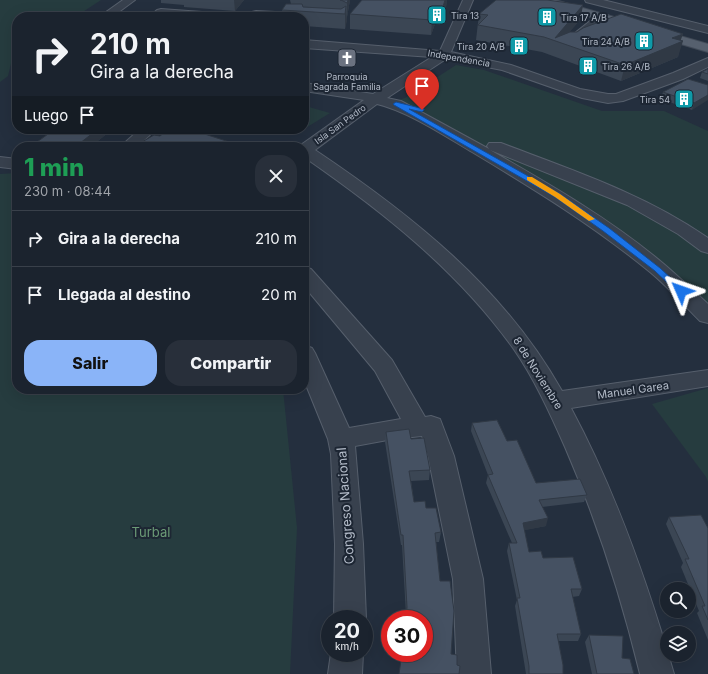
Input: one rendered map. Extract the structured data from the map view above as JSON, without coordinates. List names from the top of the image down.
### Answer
{
  "streets": {
    "street": [
      "Independencia",
      "Isla San Pedro",
      "8 de Noviembre",
      "Manuel Garea",
      "Congreso Nacional"
    ]
  },
  "crossings": [
    ["Independencia", "Isla San Pedro"],
    ["8 de Noviembre", "Manuel Garea"]
  ],
  "parks": ["Turbal"],
  "places": {
    "building": [
      "Tira 13",
      "Tira 17 A/B",
      "Tira 24 A/B",
      "Tira 20 A/B",
      "Tira 26 A/B",
      "Tira 54"
    ],
    "church": ["Parroquia Sagrada Familia"]
  },
  "page": {
    "turn": ["210 m", "Gira a la derecha"],
    "then": "Luego",
    "heading": ["1 min", "230 m · 08:44"],
    "list": [
      {
        "name": "Gira a la derecha",
        "value": "210 m"
      },
      {
        "name": "Llegada al destino",
        "value": "20 m"
      }
    ],
    "buttons": ["Salir", "Compartir"],
    "speed": "20 km/h",
    "limit": "30"
  }
}
